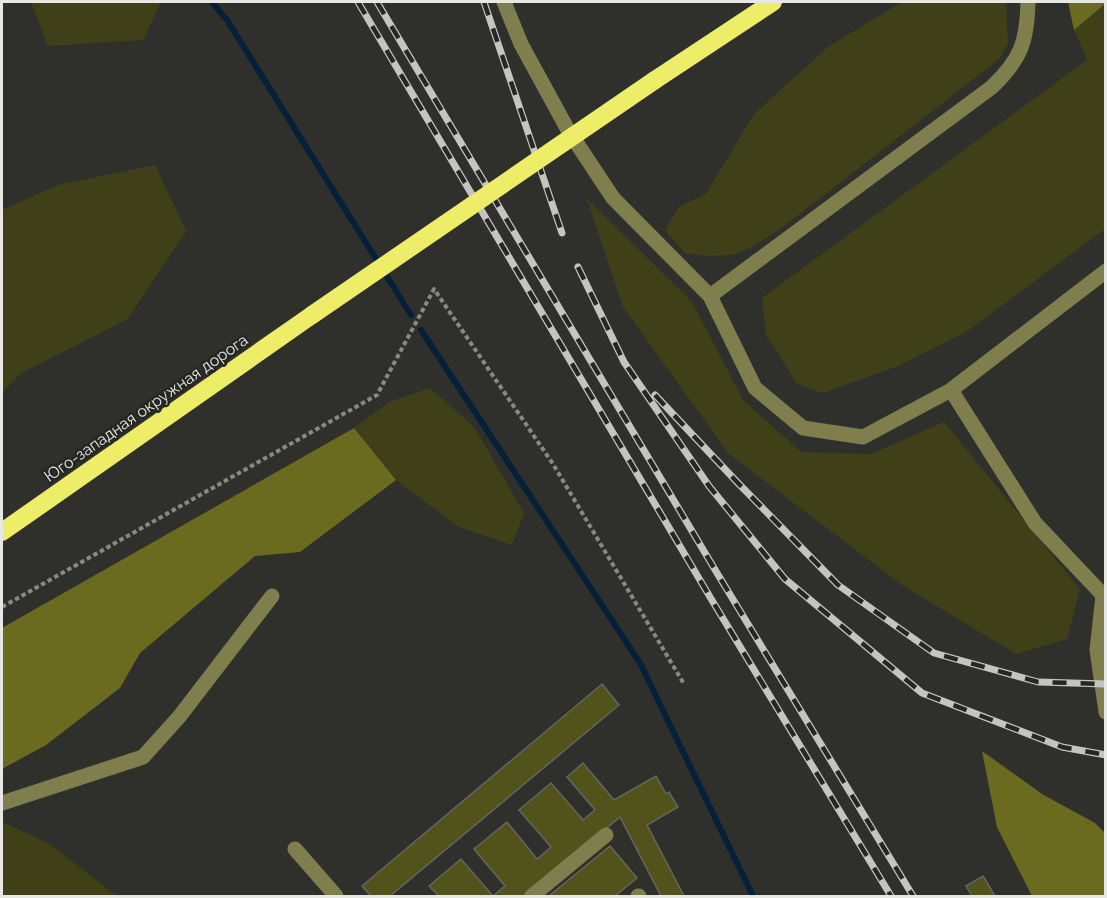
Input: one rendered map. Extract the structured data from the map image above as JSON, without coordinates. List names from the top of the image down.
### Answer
{
  "streets": {
    "highway": ["Юго-западная окружная дорога"]
  }
}
